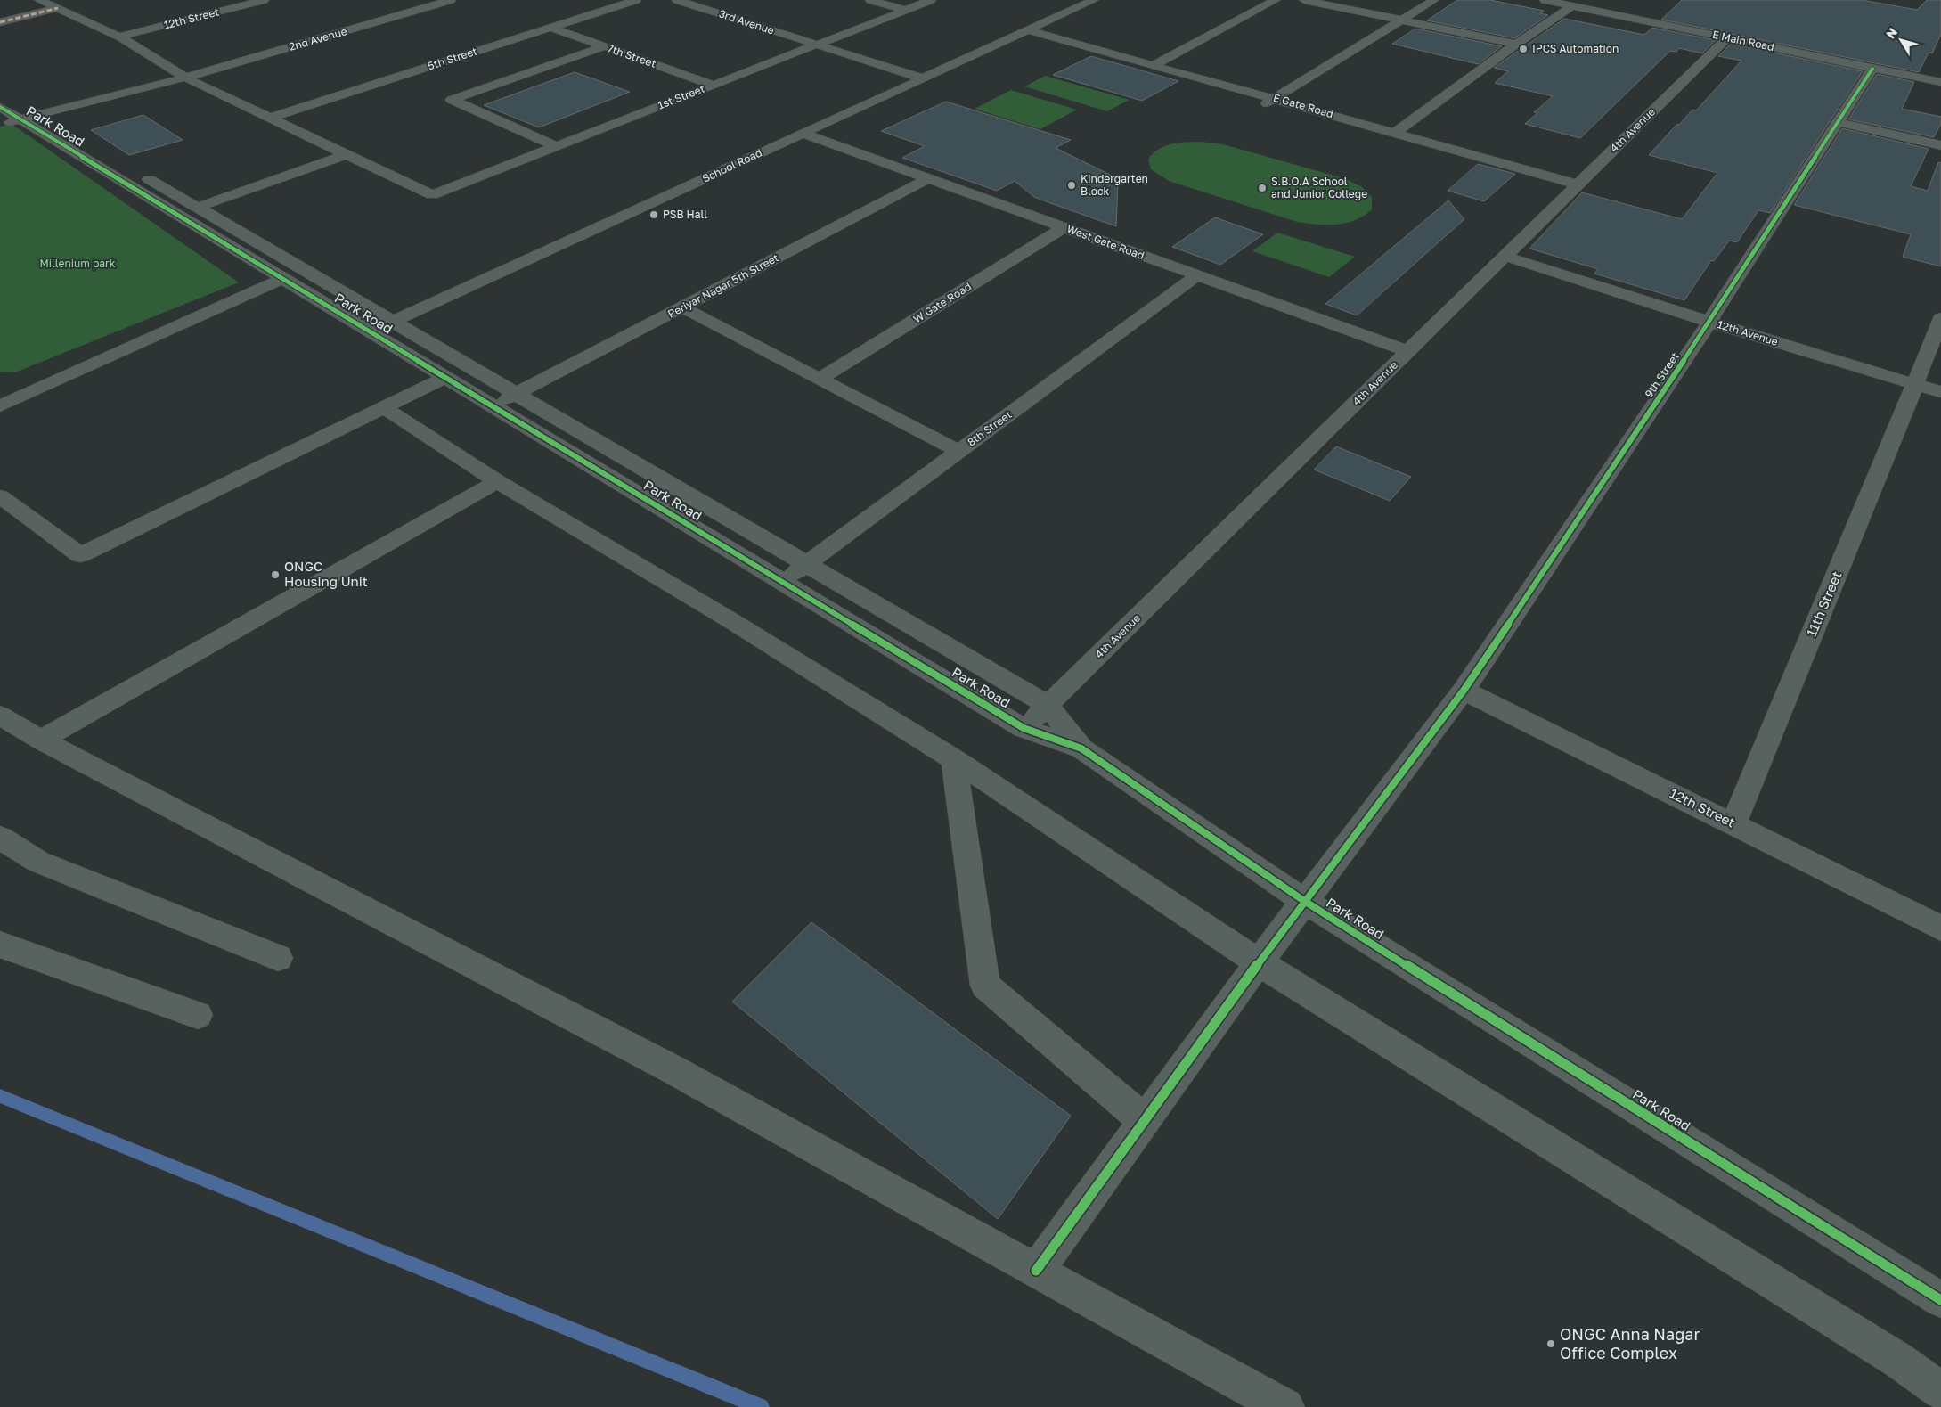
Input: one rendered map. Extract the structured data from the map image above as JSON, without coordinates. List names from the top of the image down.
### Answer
{
  "streets": {
    "street": [
      "12th Street",
      "3rd Avenue",
      "2nd Avenue",
      "E Main Road",
      "7th Street",
      "5th Street",
      "1st Street",
      "E Gate Road",
      "Park Road",
      "4th Avenue",
      "School Road",
      "West Gate Road",
      "Periyar Nagar 5th Street",
      "W Gate Road",
      "12th Avenue",
      "9th Street",
      "8th Street",
      "11th Street"
    ]
  },
  "crossings": [
    ["12th Street", "9th Street"],
    ["12th Street", "11th Street"],
    ["3rd Avenue", "1st Street"],
    ["3rd Avenue", "School Road"],
    ["2nd Avenue", "Park Road"],
    ["E Main Road", "4th Avenue"],
    ["E Main Road", "9th Street"],
    ["7th Street", "5th Street"],
    ["7th Street", "1st Street"],
    ["E Gate Road", "4th Avenue"],
    ["E Gate Road", "School Road"],
    ["Park Road", "4th Avenue"],
    ["Park Road", "School Road"],
    ["Park Road", "Periyar Nagar 5th Street"],
    ["Park Road", "9th Street"],
    ["Park Road", "8th Street"],
    ["4th Avenue", "West Gate Road"],
    ["4th Avenue", "12th Avenue"],
    ["School Road", "West Gate Road"],
    ["West Gate Road", "Periyar Nagar 5th Street"],
    ["West Gate Road", "W Gate Road"],
    ["West Gate Road", "8th Street"],
    ["12th Avenue", "9th Street"],
    ["12th Avenue", "11th Street"]
  ],
  "parks": ["Millenium park"],
  "places": [
    "IPCS Automation",
    "Kindergarten Block",
    "S.B.O.A School and Junior College",
    "PSB Hall",
    "ONGC Housing Unit",
    "ONGC Anna Nagar Office Complex"
  ],
  "north": "top left"
}
